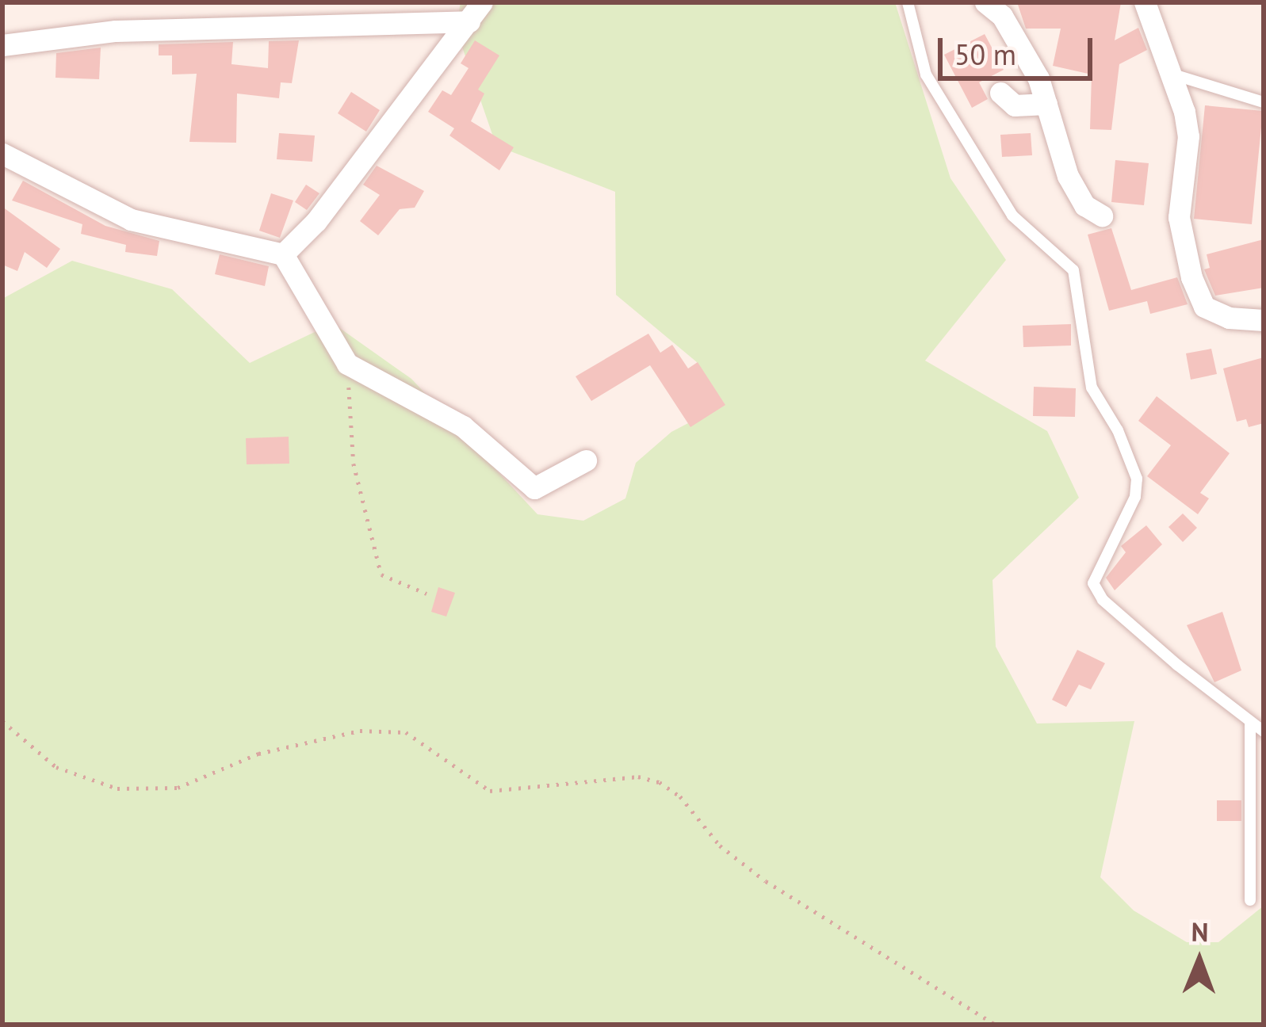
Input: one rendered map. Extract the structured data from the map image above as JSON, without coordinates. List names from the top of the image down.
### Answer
{
  "scale_bar": "50 m",
  "north": "top"
}
